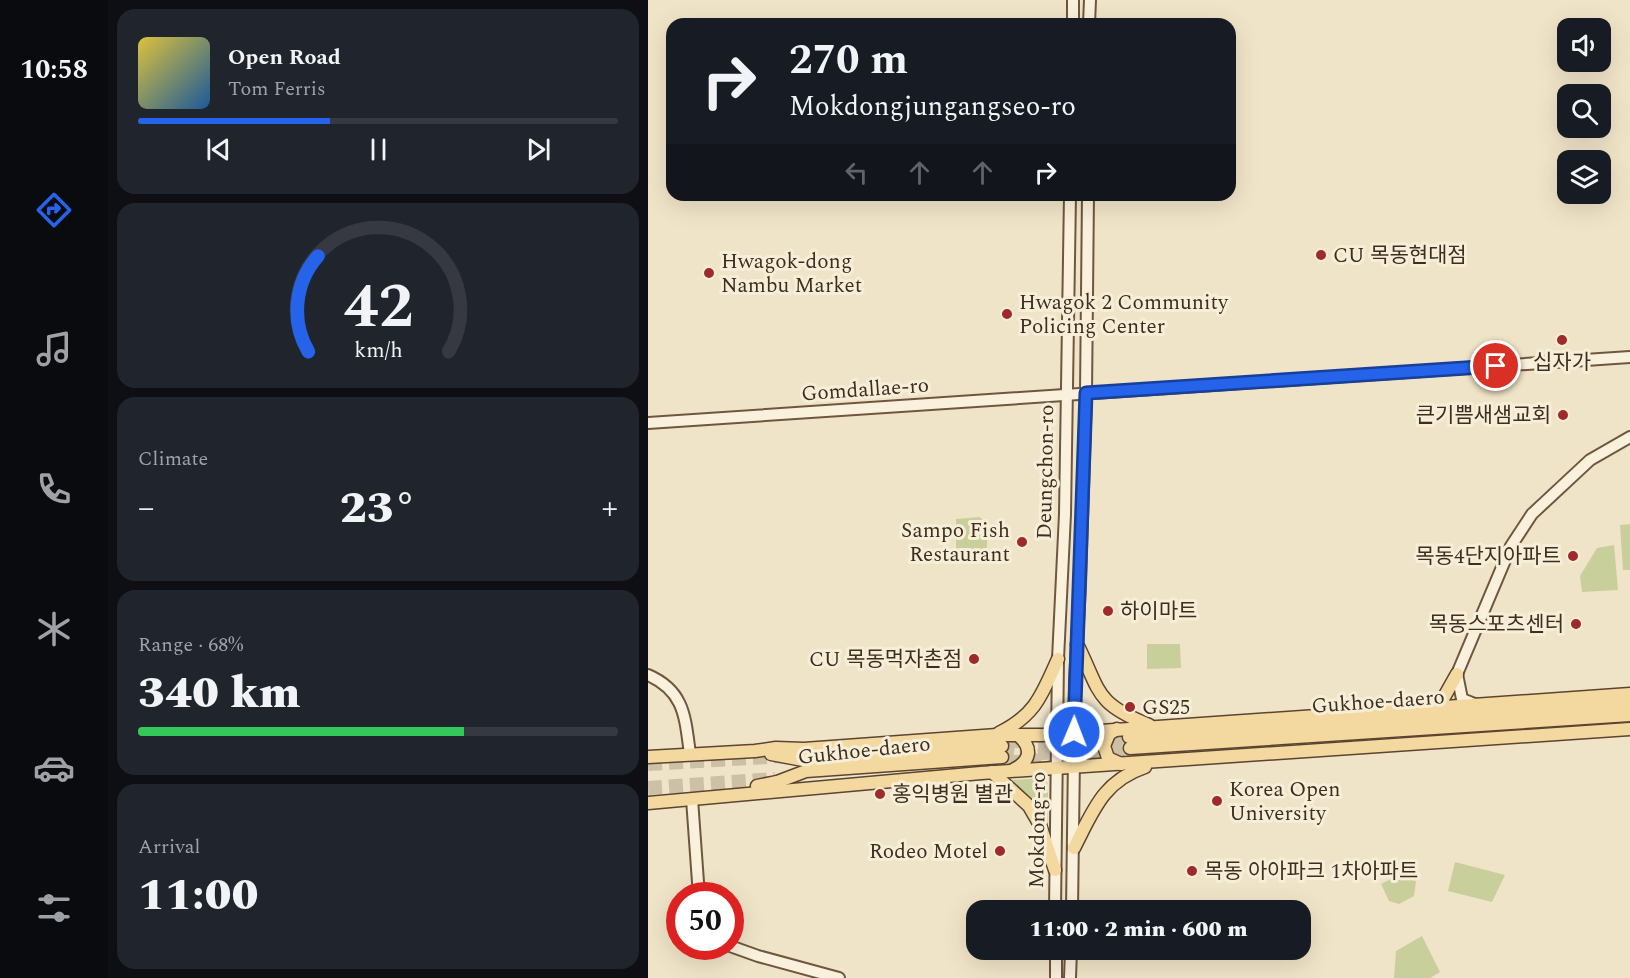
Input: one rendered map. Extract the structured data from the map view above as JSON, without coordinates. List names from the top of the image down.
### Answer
{
  "streets": {
    "main road": [
      "Gomdallae-ro",
      "Deungchon-ro",
      "Gukhoe-daero",
      "Mokdong-ro"
    ]
  },
  "crossings": [
    ["Gomdallae-ro", "Deungchon-ro"],
    ["Deungchon-ro", "Mokdong-ro"]
  ],
  "places": [
    "CU 목동현대점",
    "Hwagok-dong Nambu Market",
    "Hwagok 2 Community Policing Center",
    "십자가",
    "큰기쁨새샘교회",
    "Sampo Fish Restaurant",
    "목동4단지아파트",
    "하이마트",
    "목동스포츠센터",
    "CU 목동먹자촌점",
    "GS25",
    "홍익병원 별관",
    "Korea Open University",
    "Rodeo Motel",
    "목동 아아파크 1차아파트"
  ],
  "page": {
    "tabs": "10:58",
    "turn": ["270 m", "Mokdongjungangseo-ro"],
    "song": ["Open Road", "Tom Ferris"],
    "tile": [
      "Climate",
      ["Range · 68%", "340 km"],
      ["Arrival", "11:00"]
    ],
    "heat": ["−", "23°", "+"],
    "limit": "50",
    "trip": "11:00 · 2 min · 600 m",
    "gauge": ["42", "km/h"]
  }
}
